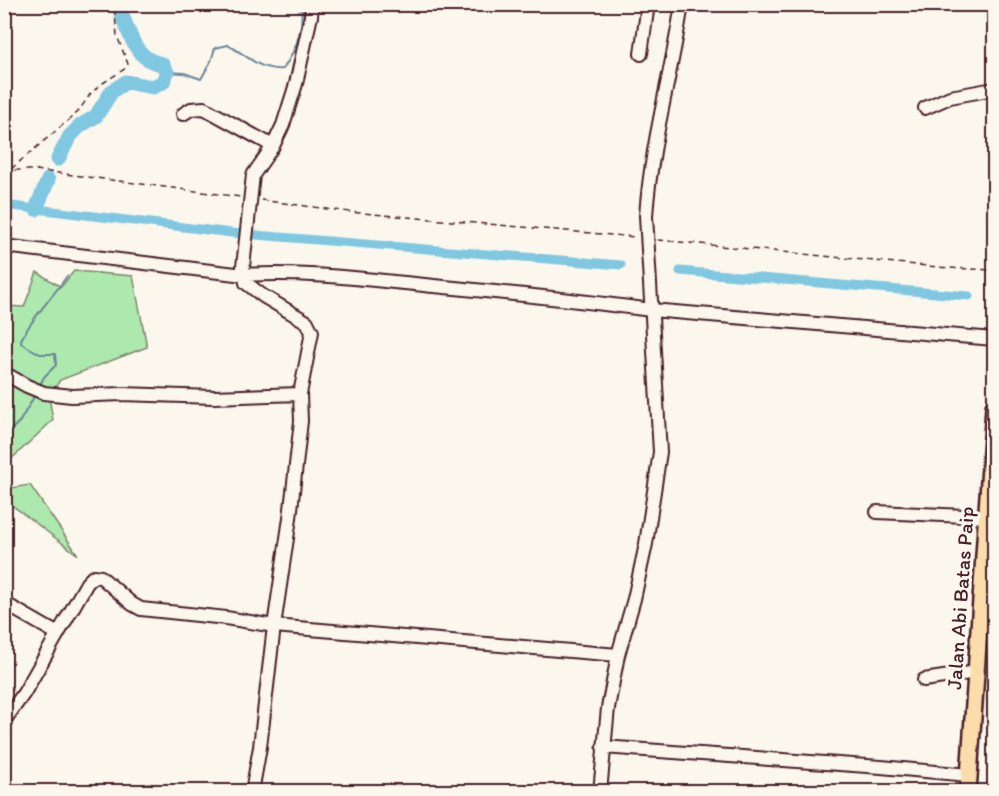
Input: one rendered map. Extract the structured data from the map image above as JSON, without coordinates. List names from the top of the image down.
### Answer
{
  "streets": {
    "main road": ["Jalan Abi Batas Paip"]
  }
}
